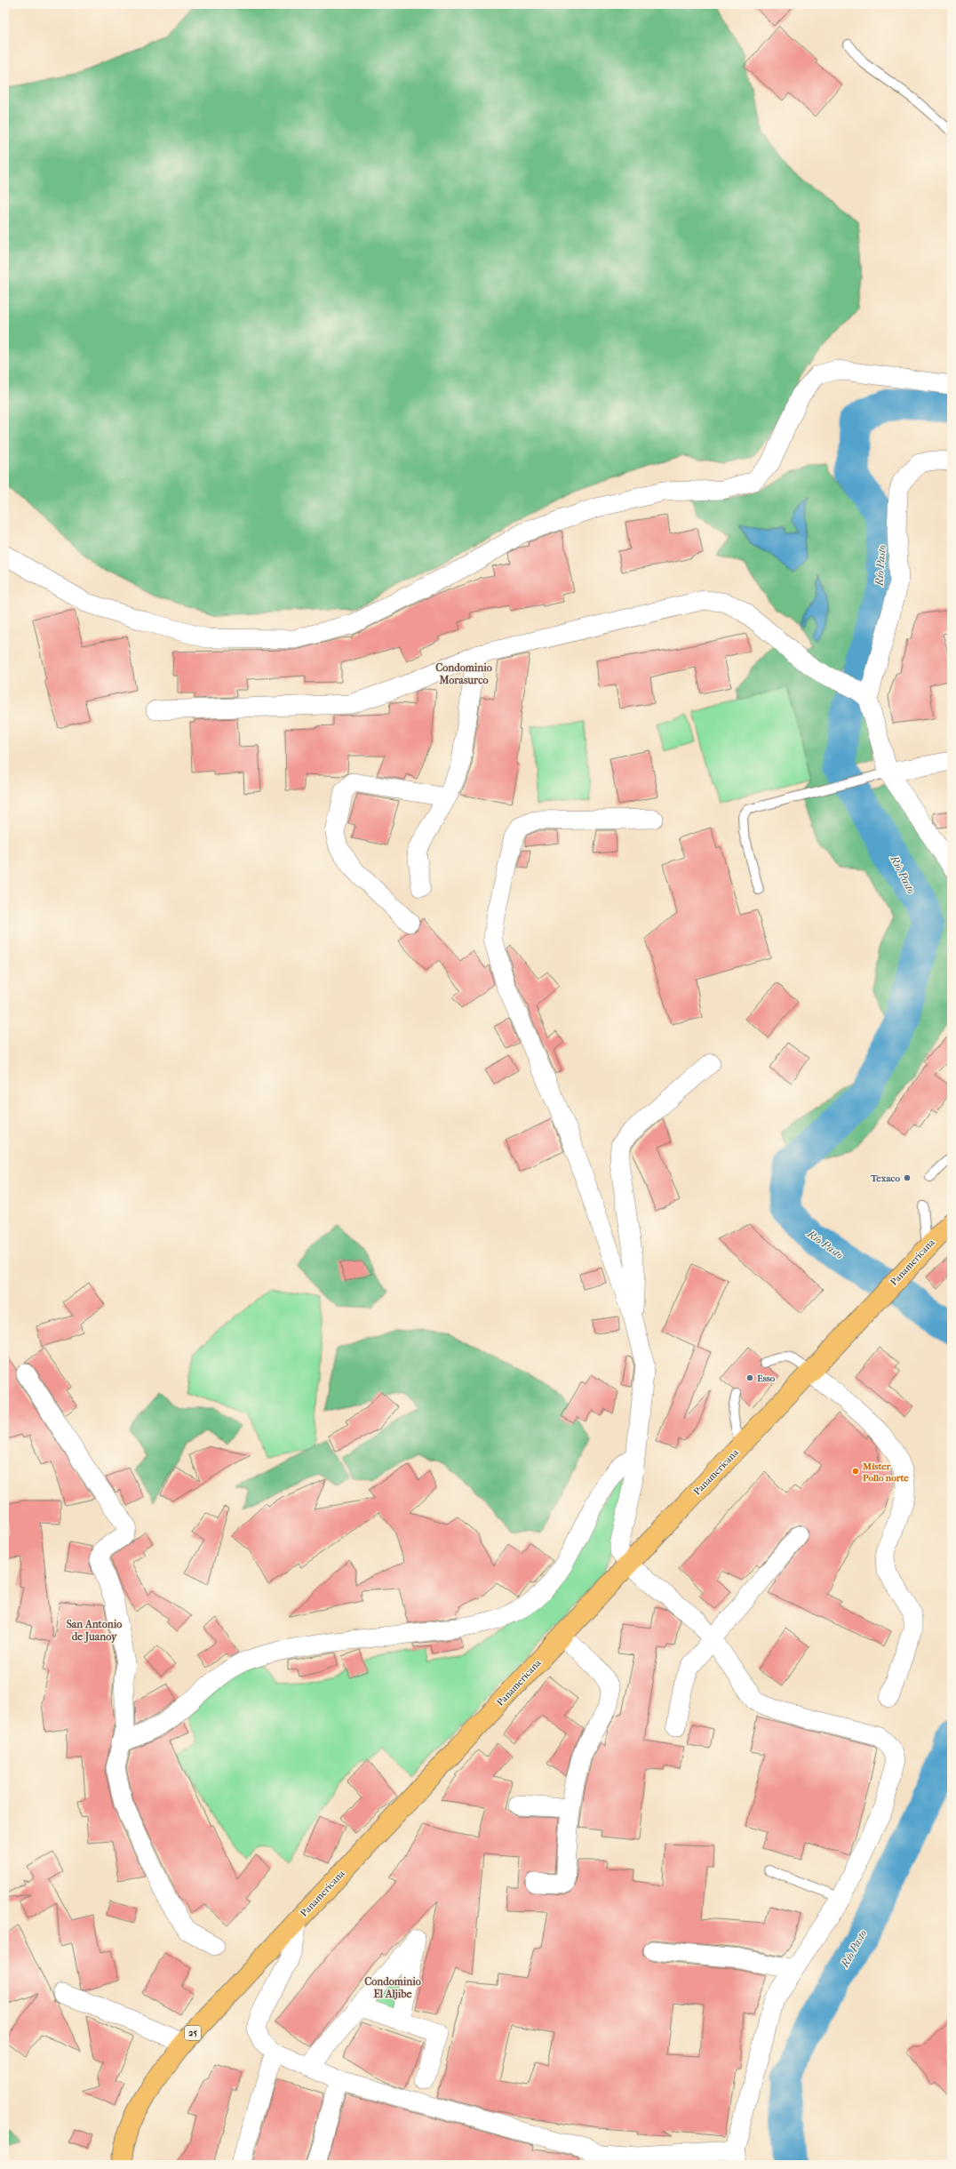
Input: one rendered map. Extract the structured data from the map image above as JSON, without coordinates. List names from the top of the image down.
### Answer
{
  "streets": {
    "main road": ["Panamericana", "25"]
  },
  "districts": ["Condominio Morasurco", "San Antonio de Juanoy", "Condominio El Aljibe"],
  "water": ["Río Pasto"],
  "places": ["Texaco", "Esso", "Míster Pollo norte"]
}
